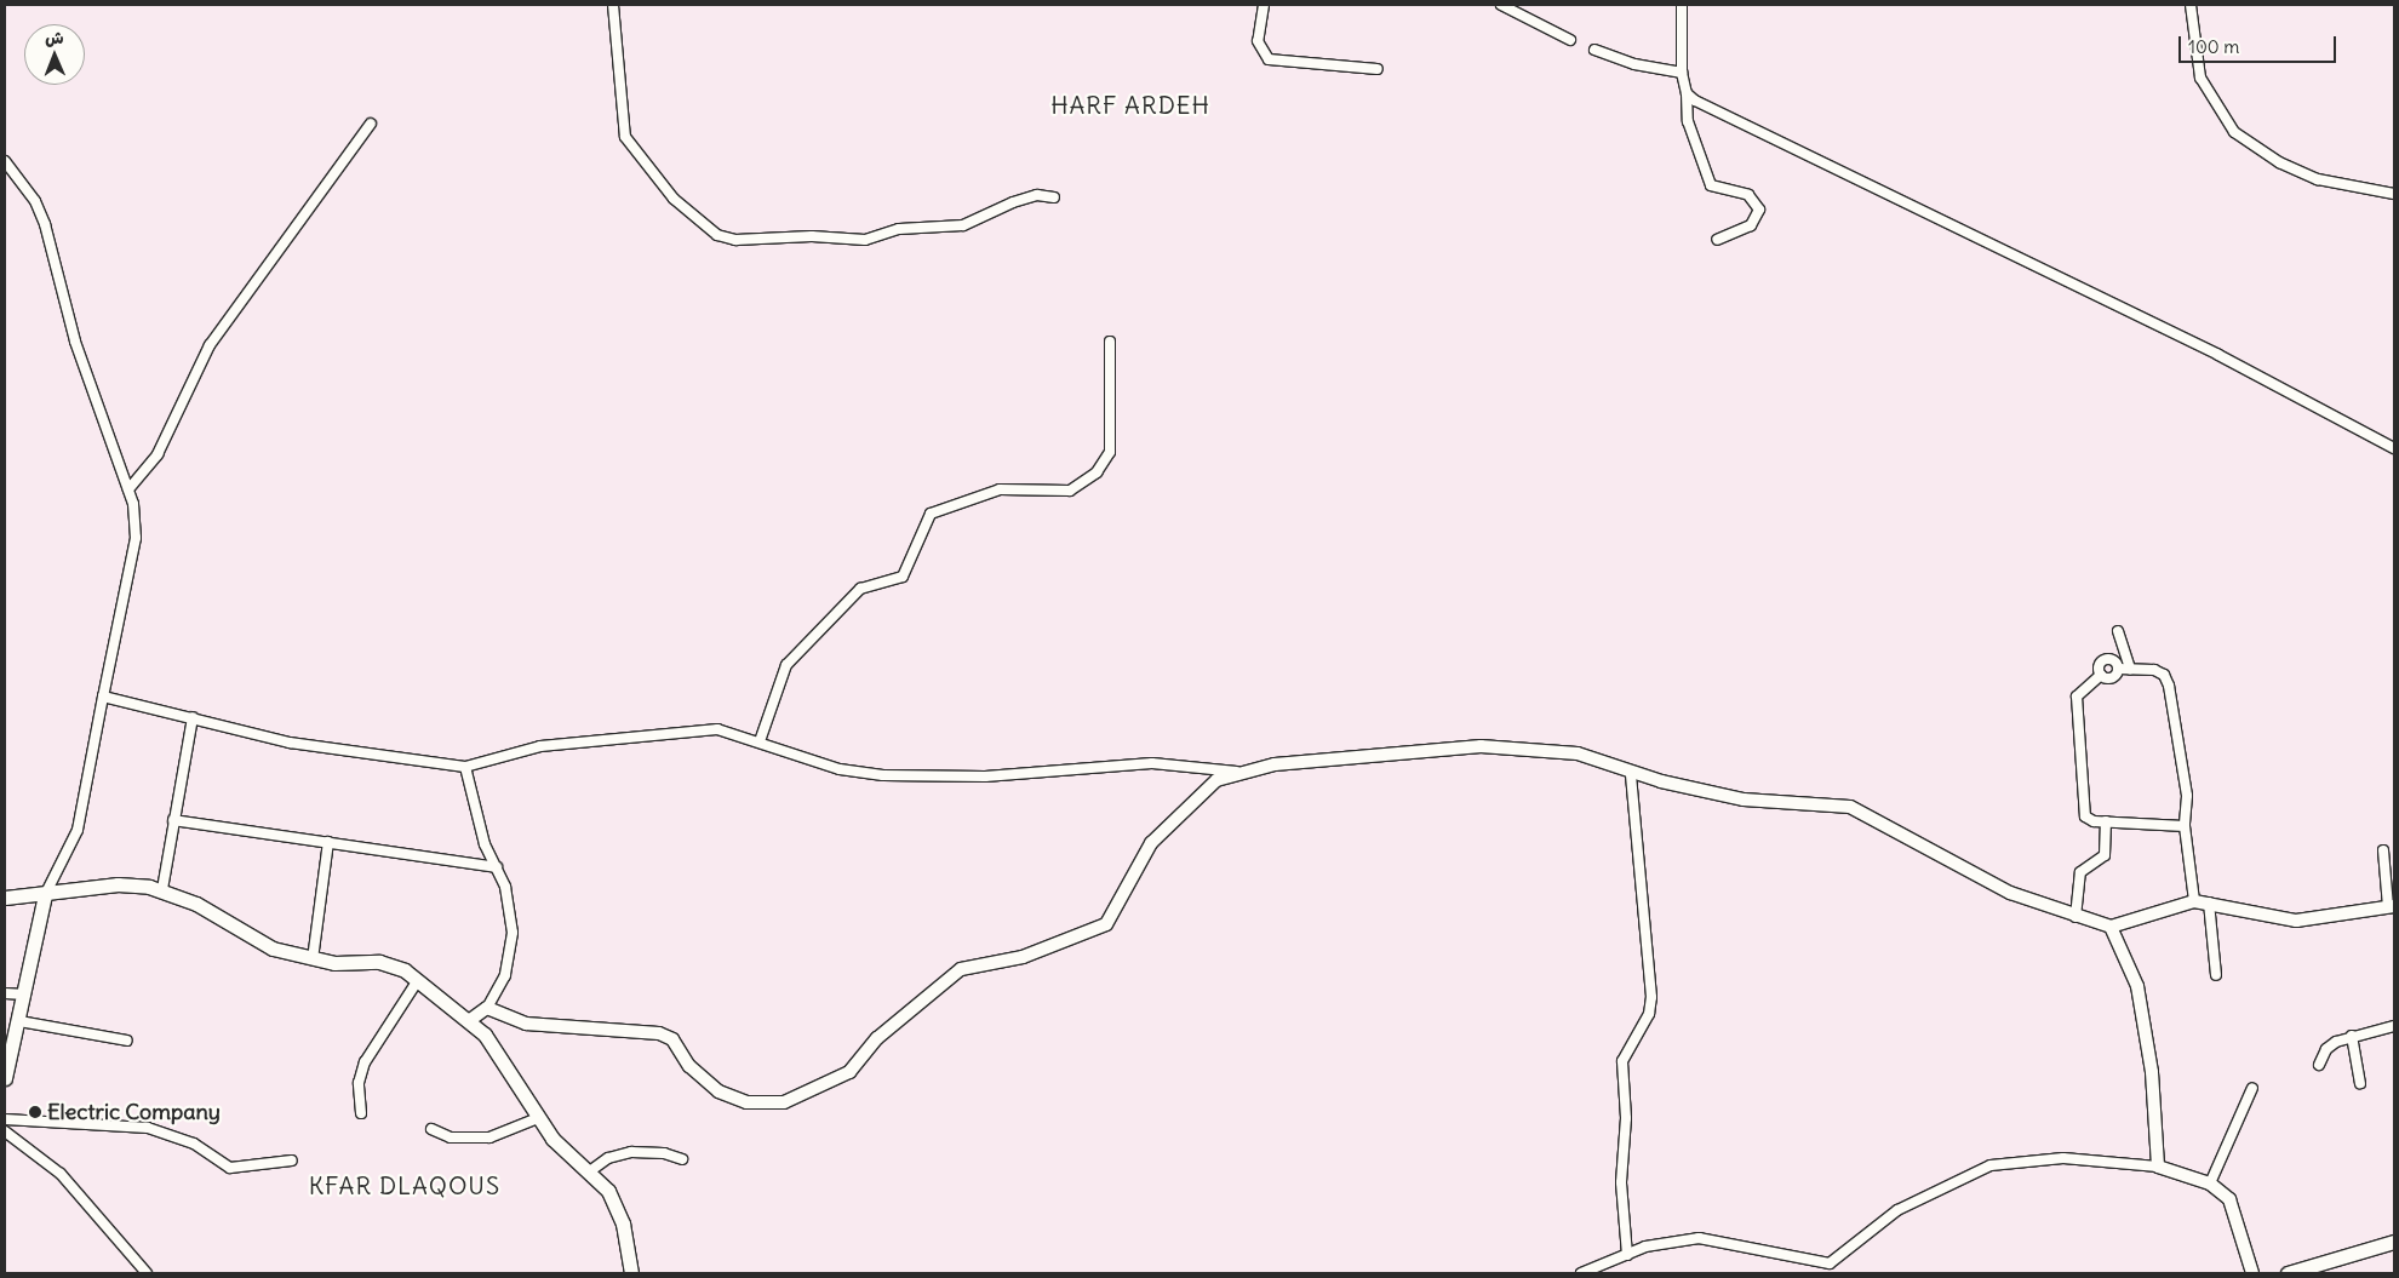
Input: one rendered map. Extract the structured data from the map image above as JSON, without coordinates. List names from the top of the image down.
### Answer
{
  "districts": ["HARF ARDEH", "KFAR DLAQOUS"],
  "places": ["Electric Company"],
  "scale_bar": "100 m",
  "north": "top"
}
